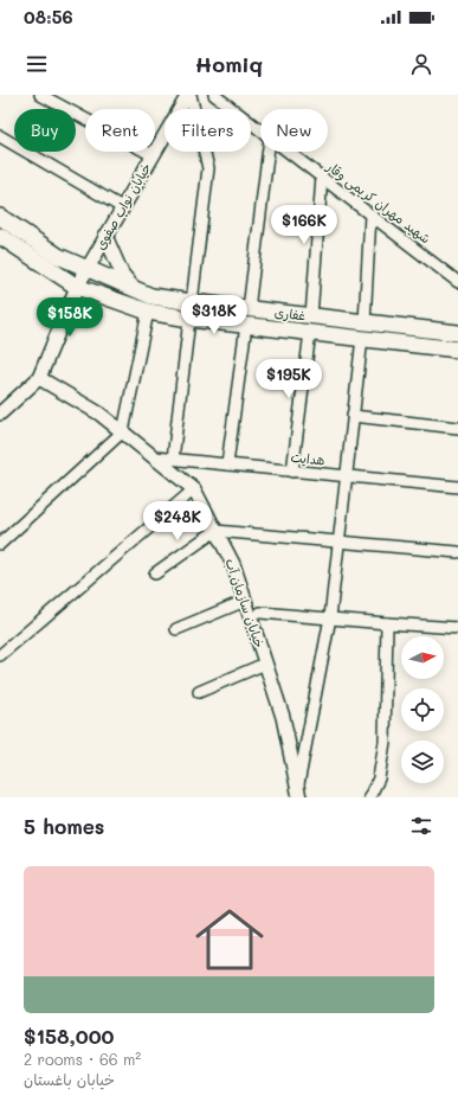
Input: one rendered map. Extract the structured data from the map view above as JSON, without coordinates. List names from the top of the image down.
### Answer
{
  "streets": {
    "main road": ["غفاری"],
    "street": [
      "شهید مهران کریمی وقار",
      "خیابان نواب صفوی",
      "هدایت",
      "خیابان سازمان آب"
    ]
  },
  "crossings": [
    ["خیابان نواب صفوی", "غفاری"],
    ["خیابان نواب صفوی", "خیابان سازمان آب"],
    ["هدایت", "خیابان سازمان آب"]
  ],
  "north": "right",
  "page": {
    "status": "08:56",
    "header": "Homiq",
    "chip": [
      "Buy",
      "Rent",
      "Filters",
      "New"
    ],
    "price": [
      "$166K",
      "$318K",
      "$158K",
      "$195K",
      "$248K"
    ],
    "heading": "5 homes",
    "list": [
      {
        "name": "$158,000",
        "note": "2 rooms · 66 m² · خیابان باغستان"
      }
    ]
  }
}
